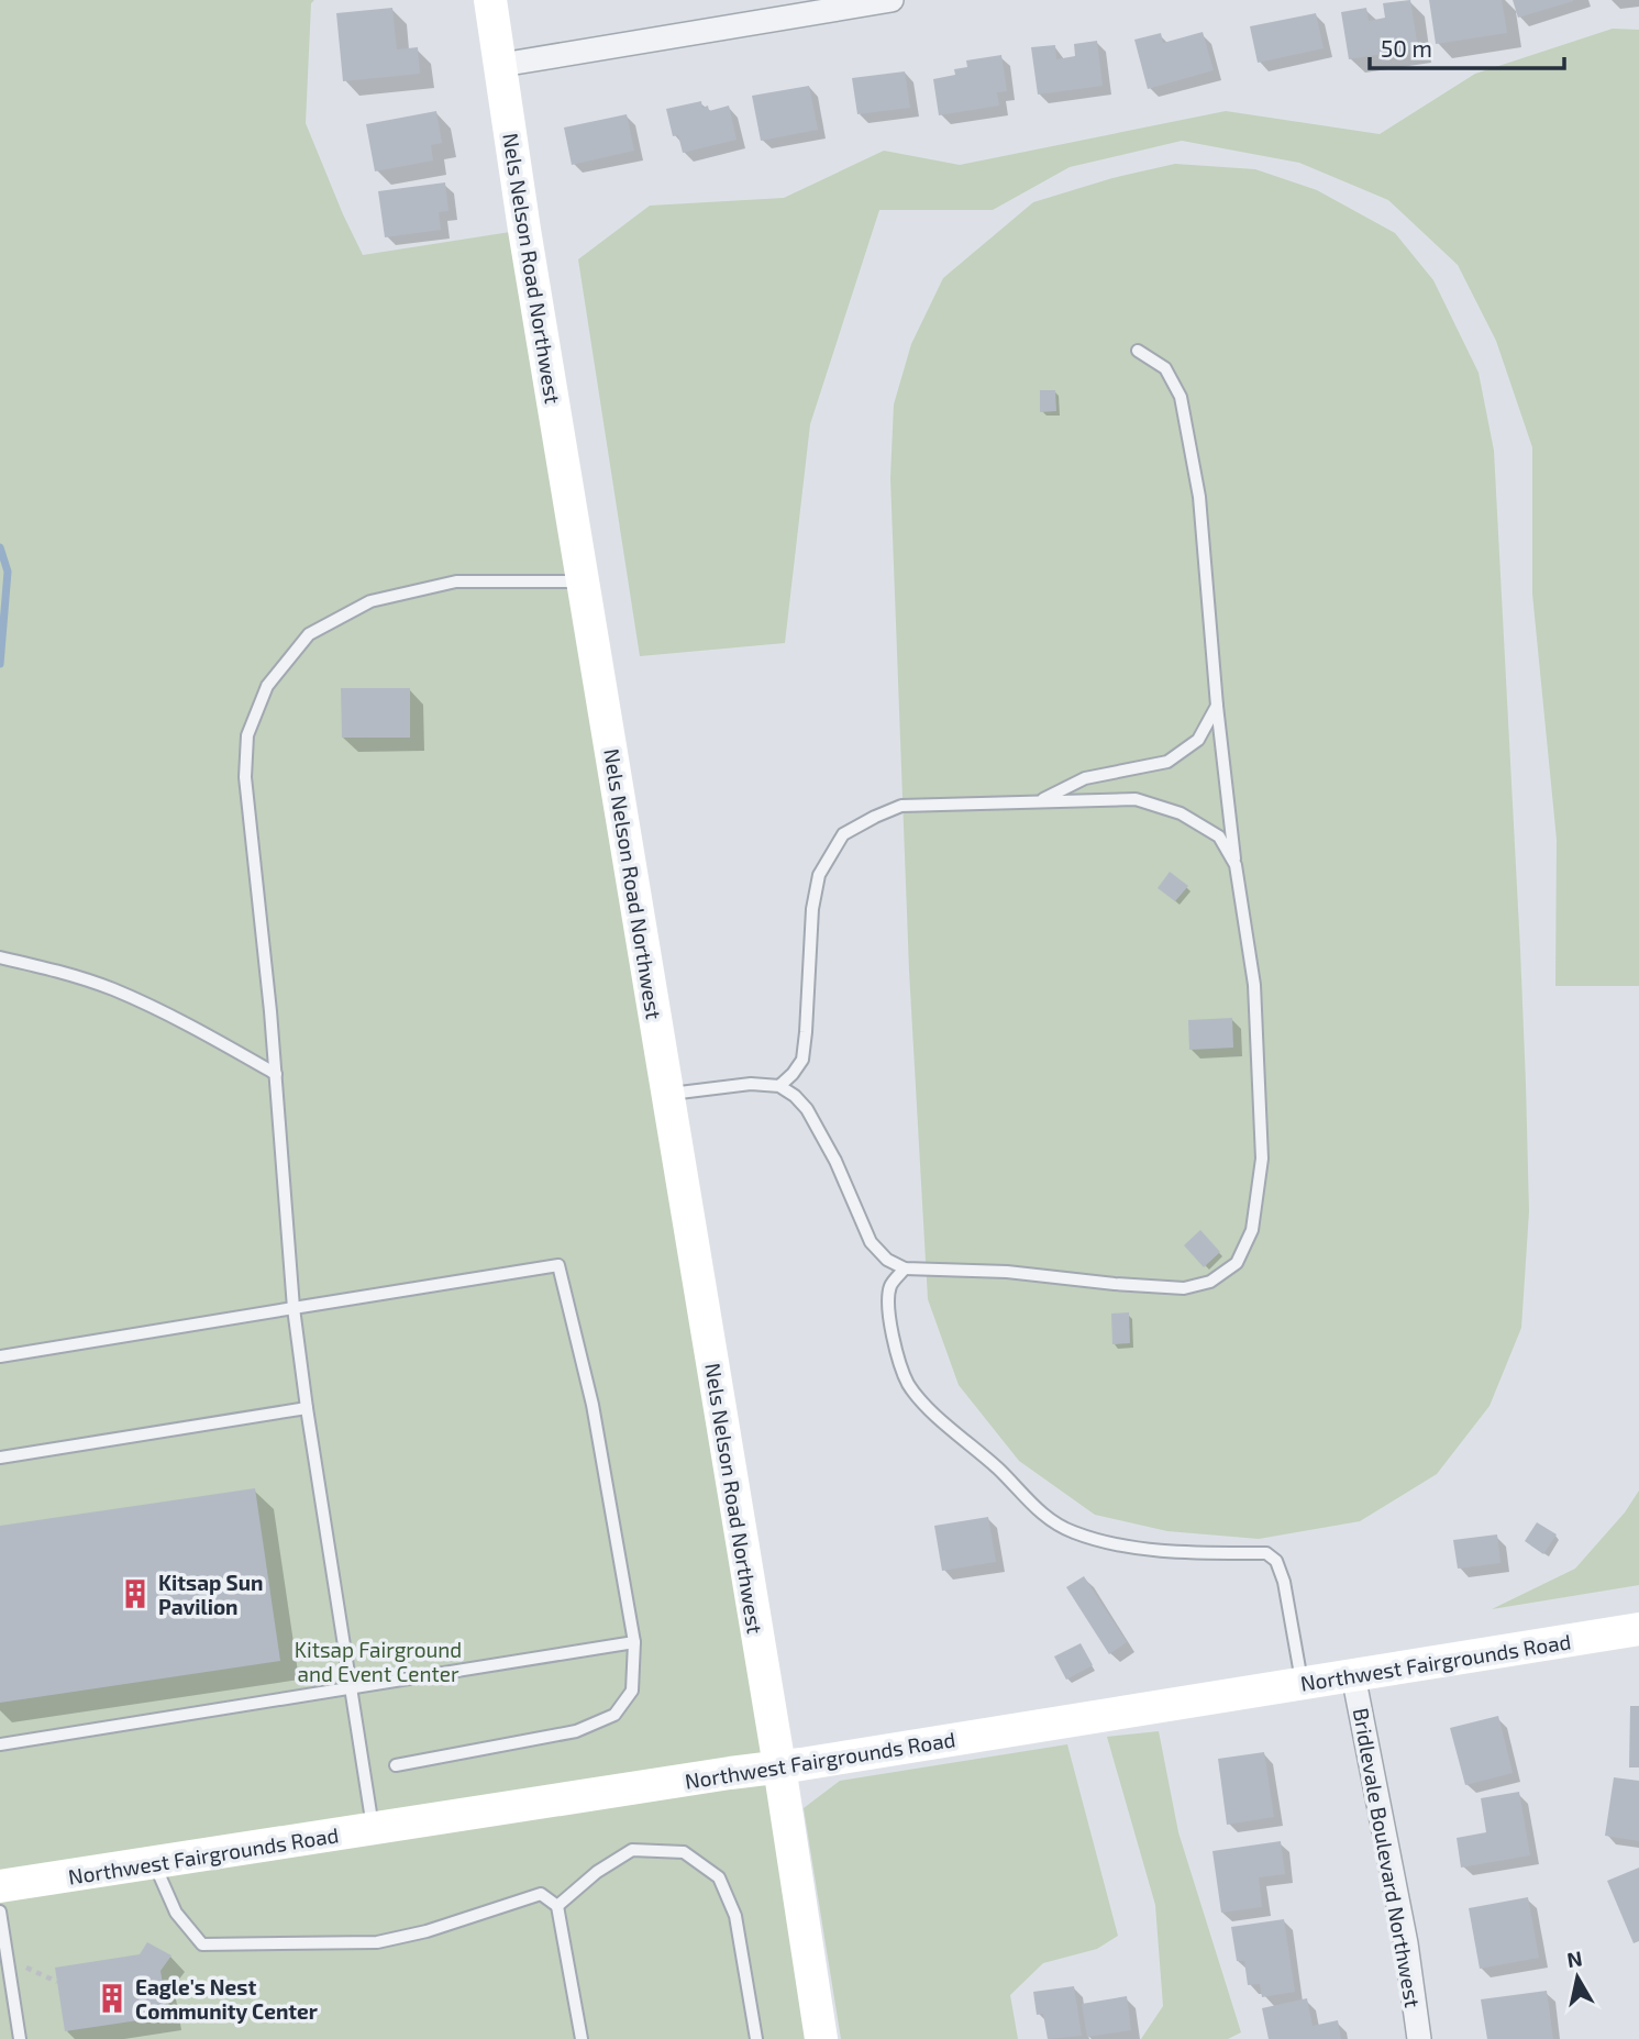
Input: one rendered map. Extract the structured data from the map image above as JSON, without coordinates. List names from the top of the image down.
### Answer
{
  "streets": {
    "street": ["Nels Nelson Road Northwest", "Northwest Fairgrounds Road", "Bridlevale Boulevard Northwest"]
  },
  "crossings": [
    ["Nels Nelson Road Northwest", "Northwest Fairgrounds Road"],
    ["Northwest Fairgrounds Road", "Bridlevale Boulevard Northwest"]
  ],
  "parks": ["Kitsap Fairground and Event Center"],
  "places": {
    "building": ["Kitsap Sun Pavilion", "Eagle's Nest Community Center"]
  },
  "scale_bar": "50 m",
  "north": "top"
}
